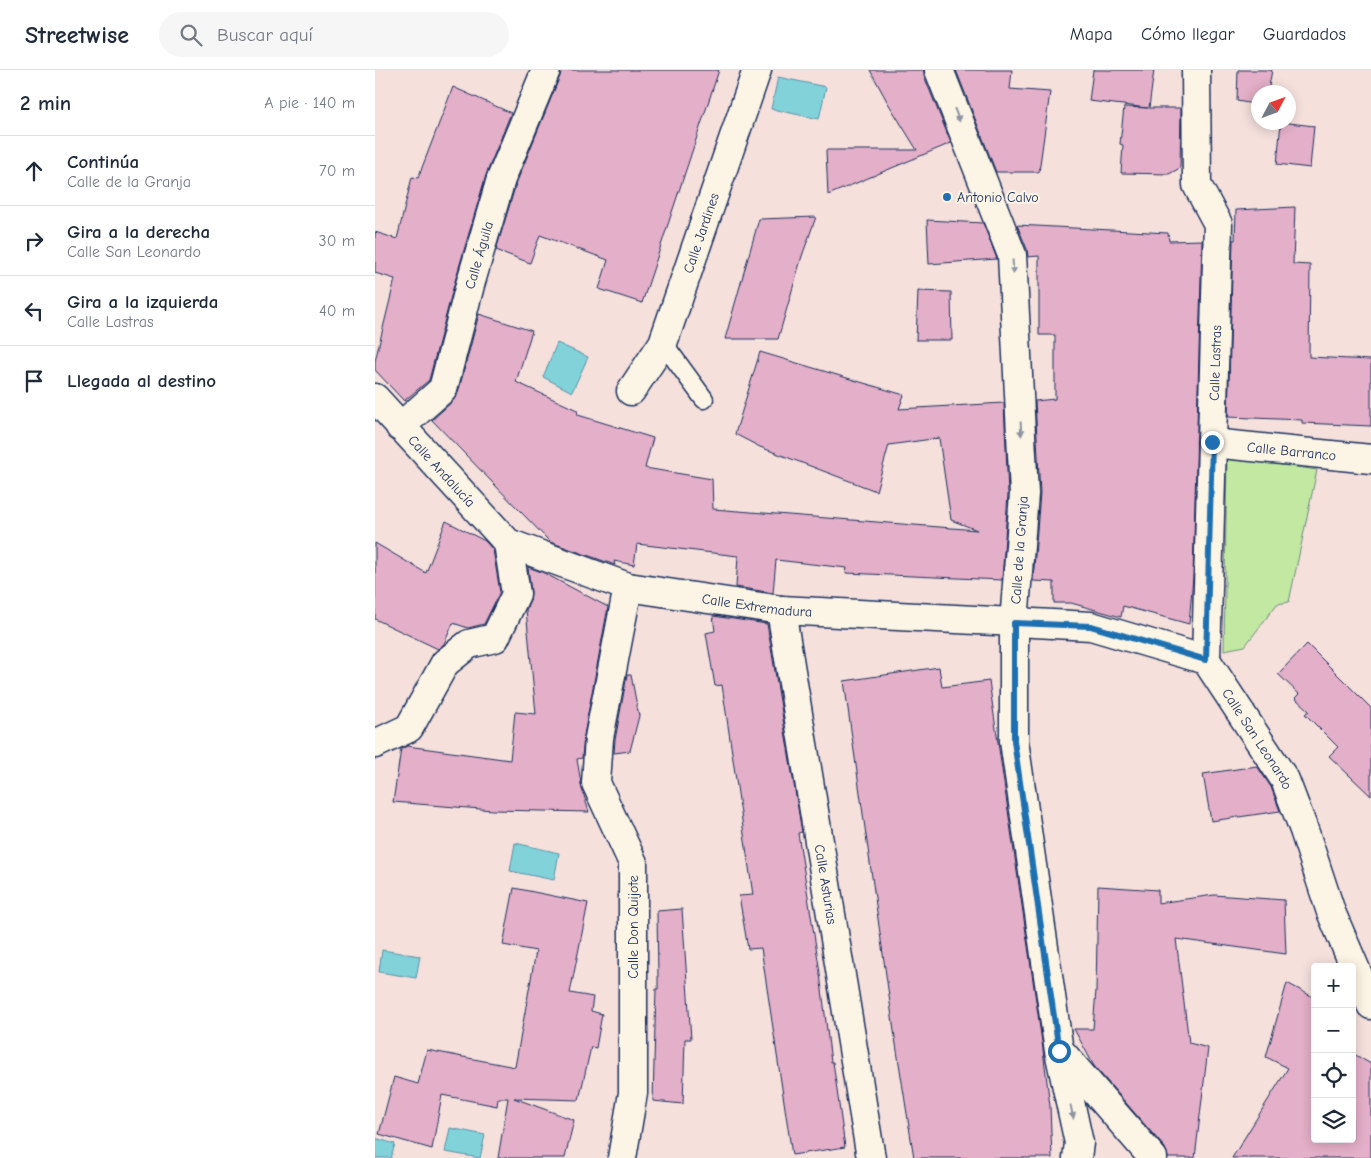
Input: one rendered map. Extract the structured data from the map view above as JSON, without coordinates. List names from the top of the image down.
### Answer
{
  "streets": {
    "street": [
      "Calle Jardines",
      "Calle Águila",
      "Calle Lastras",
      "Calle Barranco",
      "Calle Andalucía",
      "Calle de la Granja",
      "Calle Extremadura",
      "Calle San Leonardo",
      "Calle Asturias",
      "Calle Don Quijote"
    ]
  },
  "crossings": [
    ["Calle Águila", "Calle Andalucía"],
    ["Calle Lastras", "Calle Barranco"],
    ["Calle Lastras", "Calle San Leonardo"],
    ["Calle Andalucía", "Calle Extremadura"],
    ["Calle de la Granja", "Calle Extremadura"],
    ["Calle Extremadura", "Calle Asturias"],
    ["Calle Extremadura", "Calle Don Quijote"]
  ],
  "one_way": ["Calle de la Granja"],
  "places": ["Antonio Calvo"],
  "north": "top right",
  "page": {
    "header": "Streetwise",
    "search": "Buscar aquí",
    "nav": ["Mapa", "Cómo llegar", "Guardados"],
    "heading": ["2 min", "A pie · 140 m"],
    "list": [
      ["Continúa", "Calle de la Granja", "70 m"],
      ["Gira a la derecha", "Calle San Leonardo", "30 m"],
      ["Gira a la izquierda", "Calle Lastras", "40 m"],
      "Llegada al destino"
    ],
    "map_buttons": ["+", "−"]
  }
}
